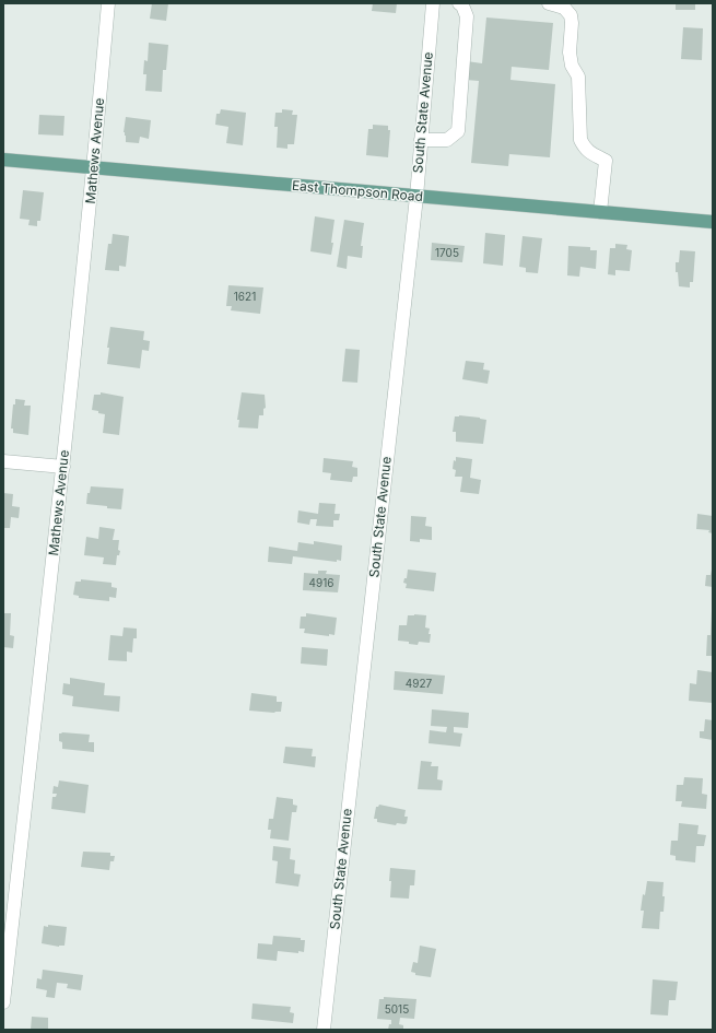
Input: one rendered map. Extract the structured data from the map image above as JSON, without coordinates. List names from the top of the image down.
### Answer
{
  "streets": {
    "main road": ["East Thompson Road"],
    "street": ["South State Avenue", "Mathews Avenue"]
  },
  "crossings": [
    ["South State Avenue", "East Thompson Road"],
    ["Mathews Avenue", "East Thompson Road"]
  ],
  "house_numbers": [
    "1705",
    "1621",
    "4916",
    "4927",
    "5015"
  ]
}
